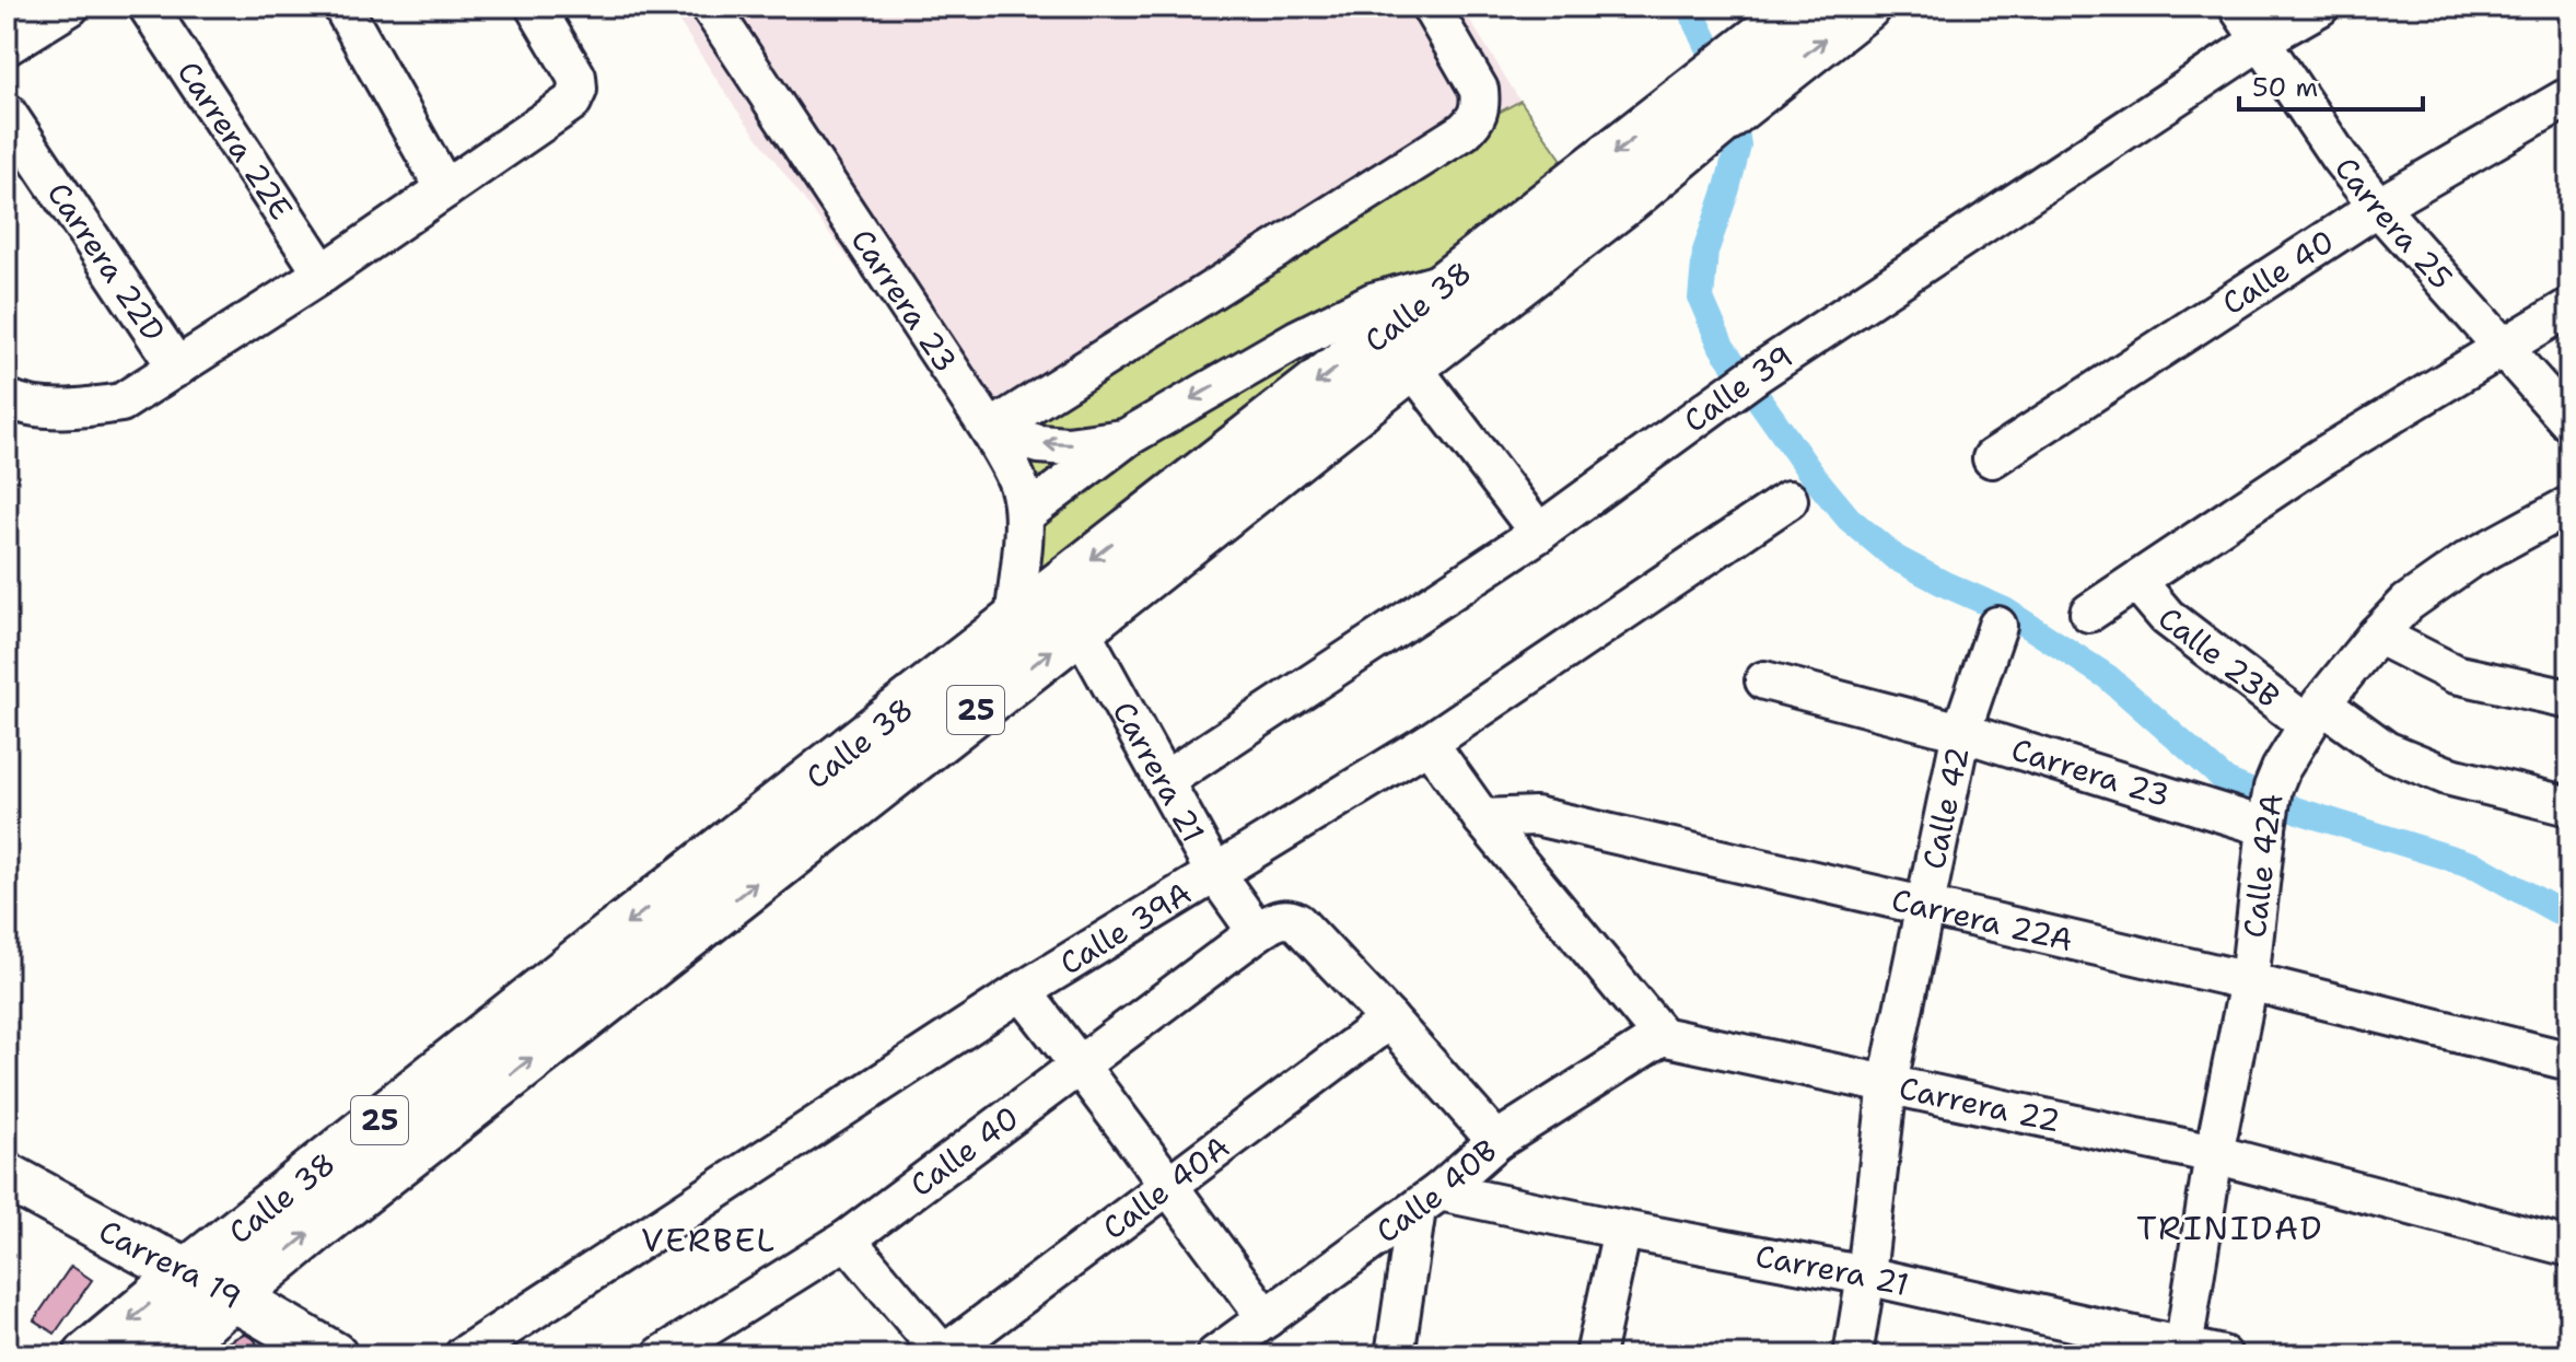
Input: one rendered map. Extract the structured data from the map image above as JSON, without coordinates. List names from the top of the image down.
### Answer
{
  "streets": {
    "highway": ["Calle 38", "25"],
    "main road": ["Carrera 19"],
    "street": [
      "Carrera 22E",
      "Carrera 25",
      "Carrera 22D",
      "Calle 40",
      "Carrera 23",
      "Calle 39",
      "Calle 23B",
      "Carrera 21",
      "Calle 42",
      "Calle 42A",
      "Carrera 22A",
      "Calle 39A",
      "Carrera 22",
      "Calle 40A",
      "Calle 40B"
    ]
  },
  "crossings": [
    ["Carrera 25", "Calle 40"],
    ["Carrera 25", "Calle 39"],
    ["Calle 40", "Carrera 21"],
    ["Carrera 23", "Calle 38"],
    ["Carrera 23", "Calle 42"],
    ["Carrera 23", "Calle 42A"],
    ["Calle 38", "Carrera 21"],
    ["Calle 38", "Carrera 19"],
    ["Calle 39", "Carrera 21"],
    ["Calle 23B", "Calle 42A"],
    ["Carrera 21", "Calle 42"],
    ["Carrera 21", "Calle 42A"],
    ["Carrera 21", "Calle 39A"],
    ["Carrera 21", "Calle 40B"],
    ["Calle 42", "Carrera 22A"],
    ["Calle 42", "Carrera 22"],
    ["Calle 42A", "Carrera 22A"],
    ["Calle 42A", "Carrera 22"],
    ["Carrera 22", "Calle 40B"]
  ],
  "districts": ["TRINIDAD", "VERBEL"],
  "scale_bar": "50 m"
}
